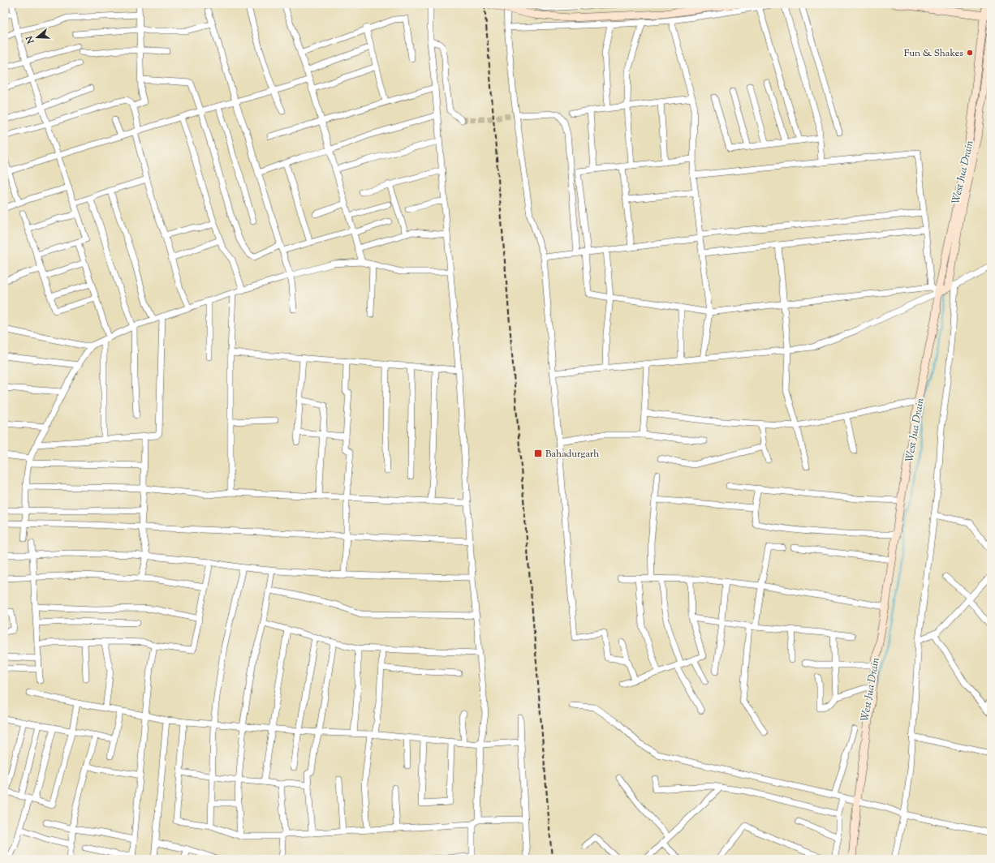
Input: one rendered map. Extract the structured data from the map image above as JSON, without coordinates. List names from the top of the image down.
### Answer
{
  "water": ["West Jua Drain"],
  "places": {
    "other": ["Fun & Shakes"],
    "transit": ["Bahadurgarh"]
  },
  "north": "left"
}
